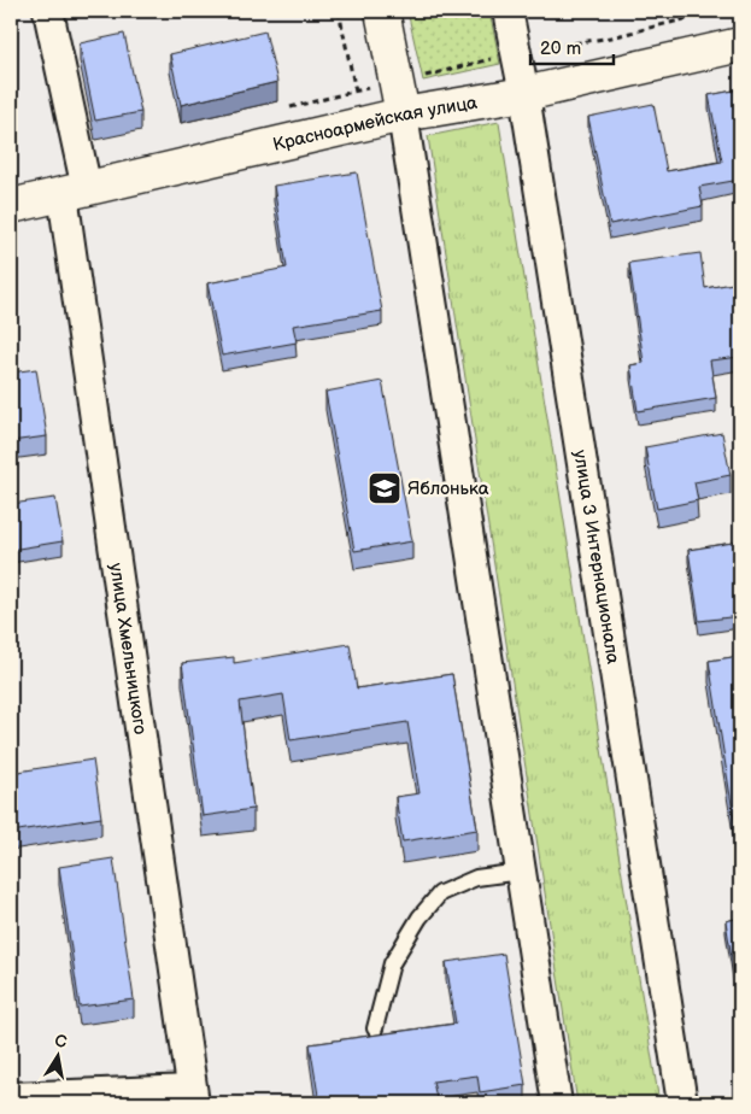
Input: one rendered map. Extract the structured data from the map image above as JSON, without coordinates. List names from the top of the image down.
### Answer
{
  "streets": {
    "main road": ["Красноармейская улица"],
    "street": ["улица 3 Интернационала", "улица Хмельницкого"]
  },
  "crossings": [
    ["Красноармейская улица", "улица 3 Интернационала"],
    ["Красноармейская улица", "улица Хмельницкого"]
  ],
  "places": {
    "school or university": ["Яблонька"]
  },
  "scale_bar": "20 m",
  "north": "top"
}
